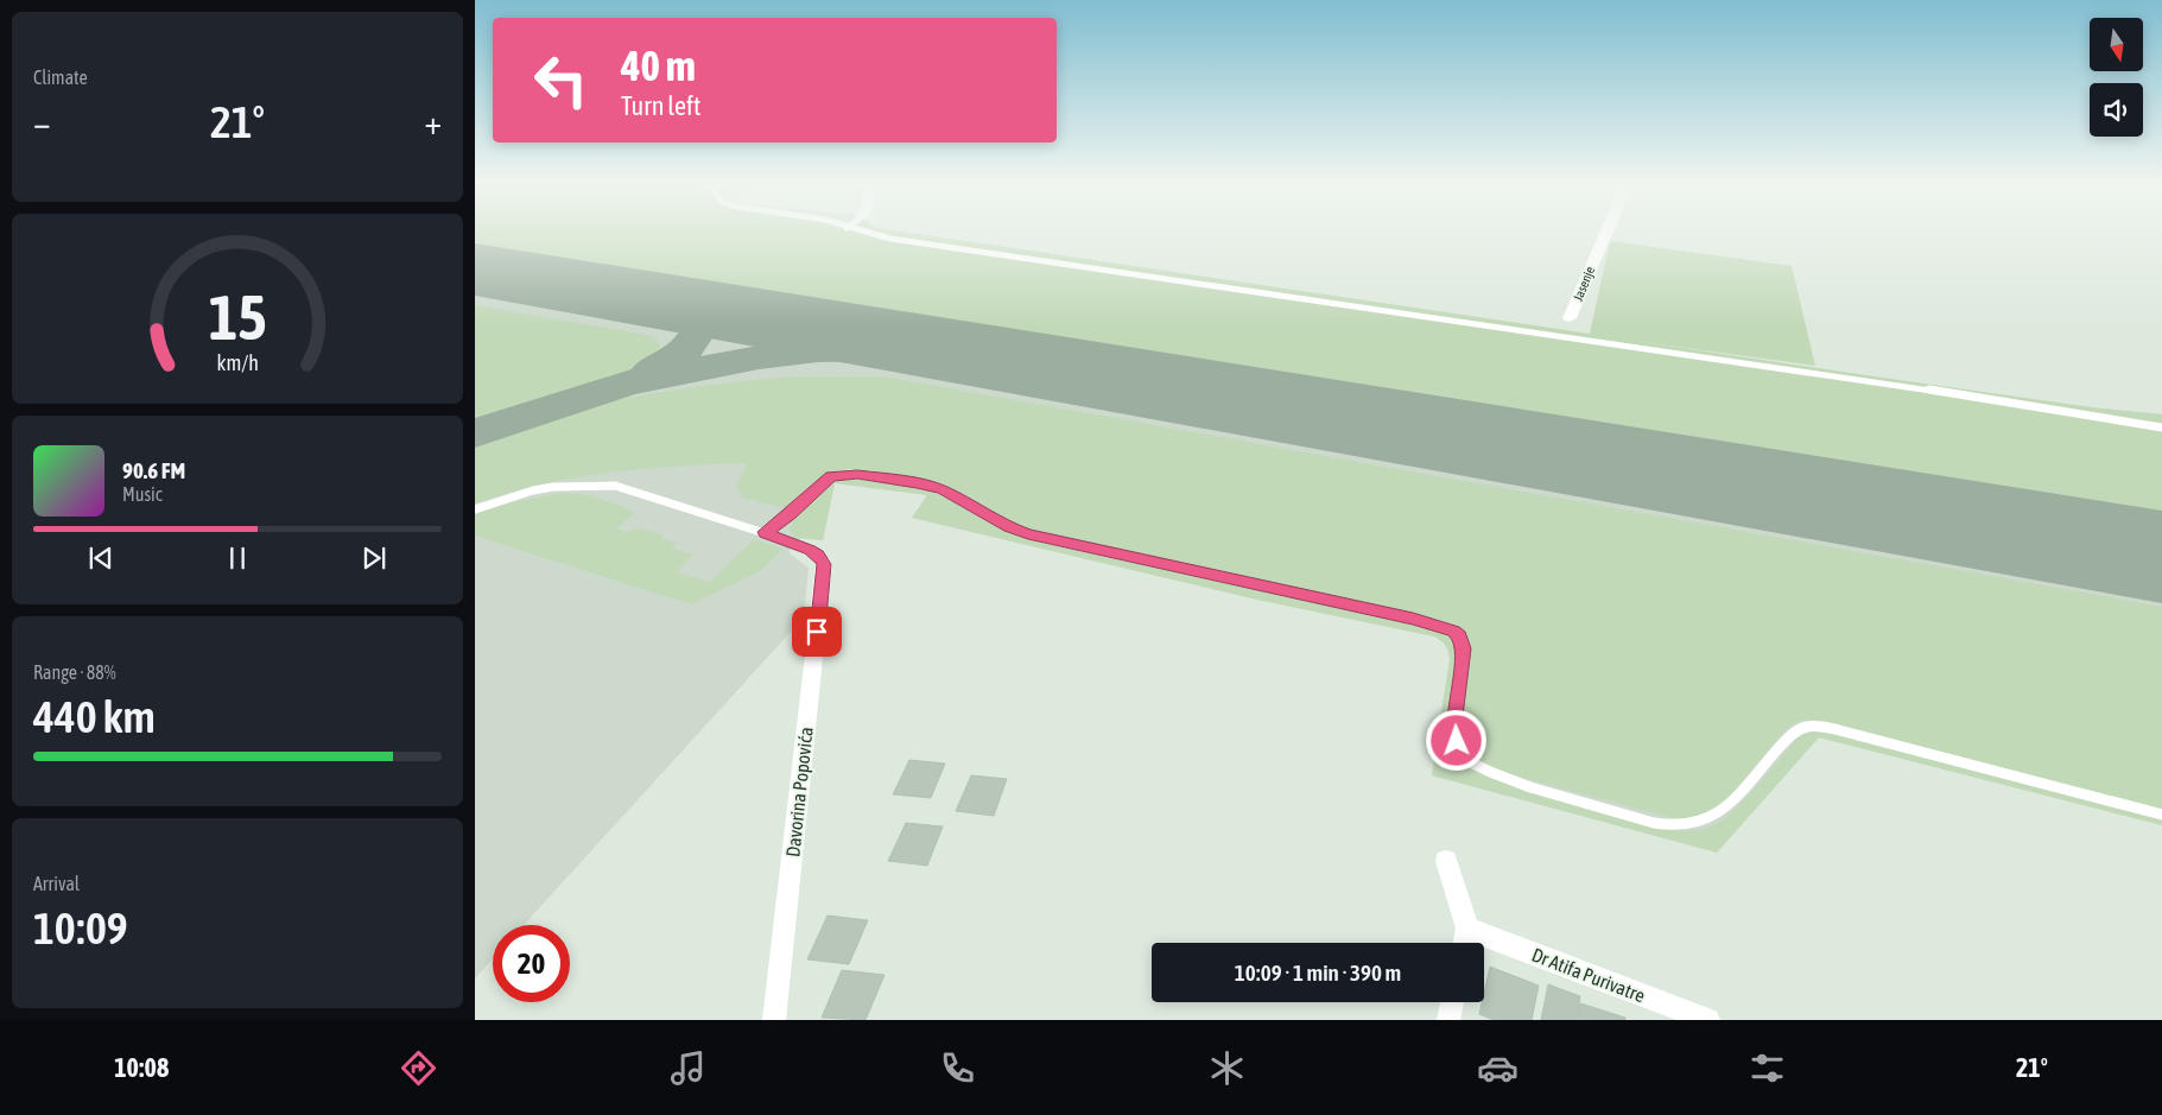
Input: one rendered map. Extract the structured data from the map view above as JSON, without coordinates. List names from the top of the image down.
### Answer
{
  "streets": {
    "street": ["Jasenje", "Davorina Popovića", "Dr Atifa Purivatre"]
  },
  "north": "bottom",
  "page": {
    "tile": [
      "Climate",
      ["Range · 88%", "440 km"],
      ["Arrival", "10:09"]
    ],
    "turn": ["40 m", "Turn left"],
    "heat": ["−", "21°", "+"],
    "song": ["90.6 FM", "Music"],
    "limit": "20",
    "trip": "10:09 · 1 min · 390 m",
    "tabs": ["10:08", "21°"],
    "gauge": ["15", "km/h"]
  }
}
